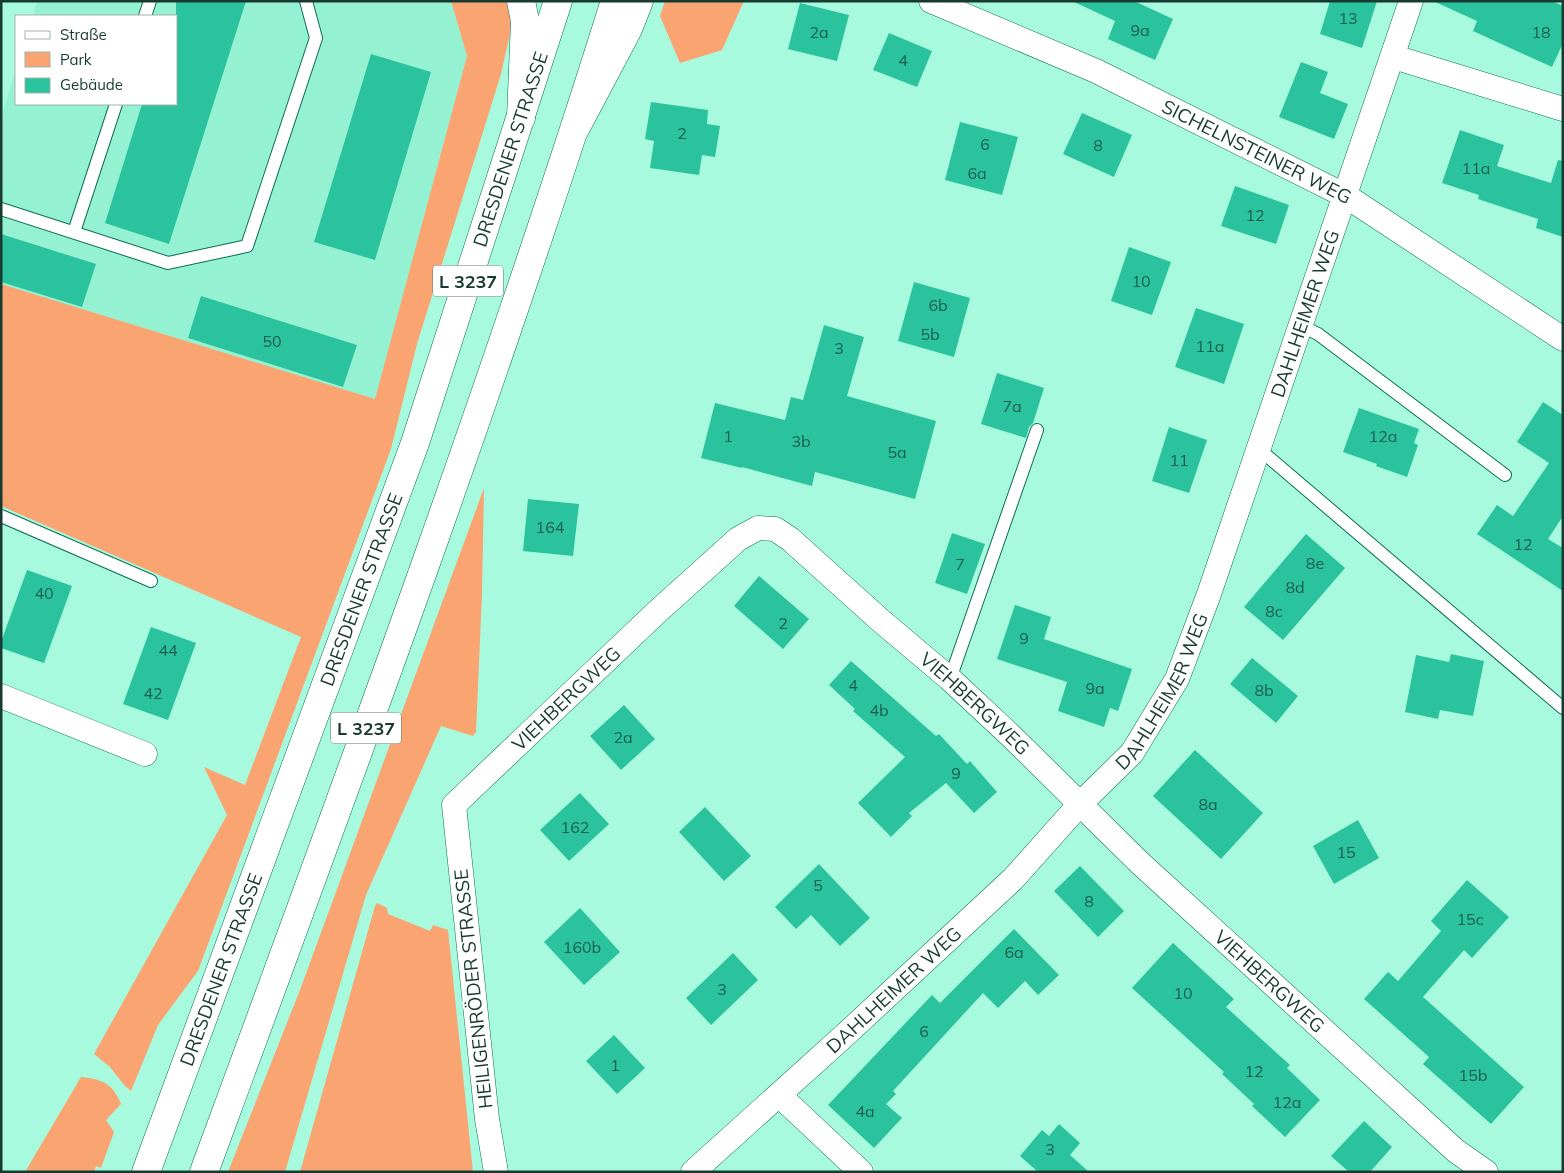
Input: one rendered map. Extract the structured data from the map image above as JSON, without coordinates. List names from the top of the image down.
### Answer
{
  "streets": {
    "main road": ["DRESDENER STRASSE", "L 3237"],
    "street": [
      "SICHELNSTEINER WEG",
      "DAHLHEIMER WEG",
      "VIEHBERGWEG",
      "HEILIGENRÖDER STRASSE"
    ]
  },
  "crossings": [
    ["SICHELNSTEINER WEG", "DAHLHEIMER WEG"],
    ["DAHLHEIMER WEG", "VIEHBERGWEG"],
    ["VIEHBERGWEG", "HEILIGENRÖDER STRASSE"]
  ],
  "house_numbers": [
    "13",
    "9a",
    "2a",
    "18",
    "4",
    "2",
    "6",
    "8",
    "11a",
    "6a",
    "12",
    "10",
    "6b",
    "5b",
    "50",
    "11a",
    "3",
    "7a",
    "1",
    "12a",
    "3b",
    "5a",
    "11",
    "164",
    "12",
    "8e",
    "7",
    "8d",
    "40",
    "8c",
    "2",
    "9",
    "44",
    "4",
    "9a",
    "8b",
    "42",
    "4b",
    "2a",
    "9",
    "8a",
    "162",
    "15",
    "5",
    "8",
    "15c",
    "160b",
    "6a",
    "3",
    "10",
    "6",
    "1",
    "12",
    "15b",
    "12a",
    "4a",
    "3"
  ],
  "legend": ["Straße", "Park", "Gebäude"]
}
